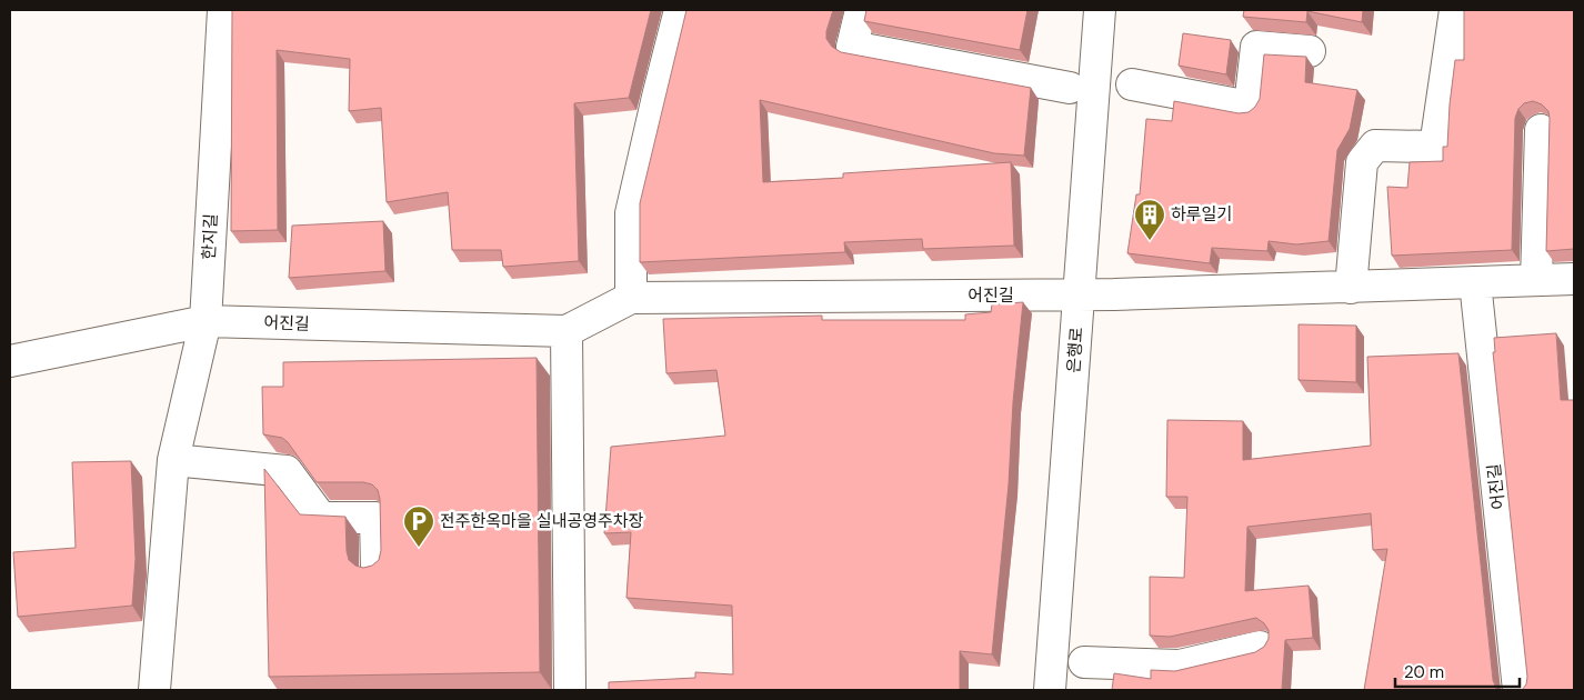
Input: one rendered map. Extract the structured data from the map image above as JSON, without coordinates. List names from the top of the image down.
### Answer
{
  "streets": {
    "street": ["한지길", "어진길", "은행로"]
  },
  "crossings": [
    ["한지길", "어진길"],
    ["어진길", "은행로"]
  ],
  "places": {
    "building": ["하루일기"],
    "parking": ["전주한옥마을 실내공영주차장"]
  },
  "scale_bar": "20 m"
}
